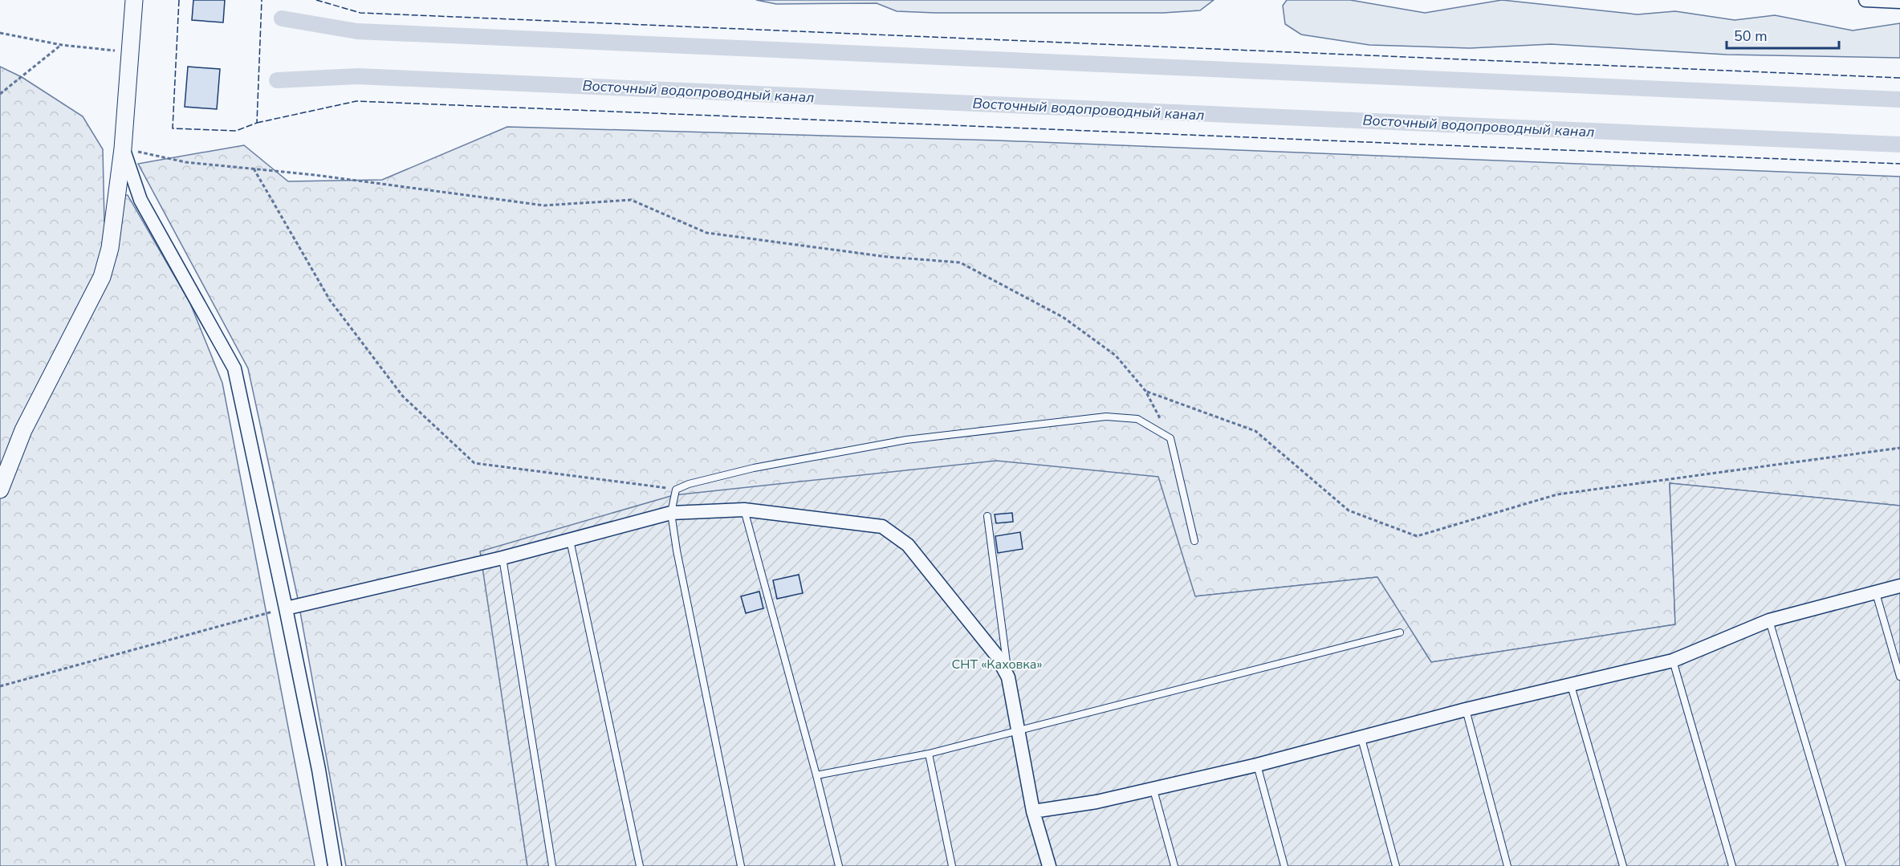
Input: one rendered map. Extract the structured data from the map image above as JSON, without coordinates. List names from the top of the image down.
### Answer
{
  "water": ["Восточный водопроводный канал"],
  "parks": ["СНТ «Каховка»"],
  "scale_bar": "50 m"
}
